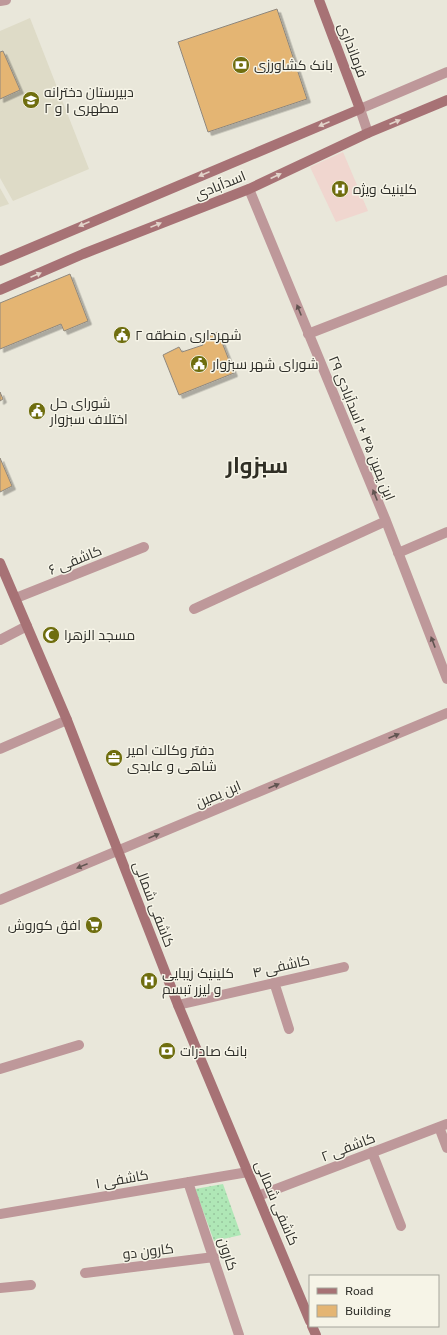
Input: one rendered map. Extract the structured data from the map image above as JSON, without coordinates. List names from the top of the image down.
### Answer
{
  "streets": {
    "main road": ["فرمانداری", "اسدآبادی", "کاشفی شمالی"],
    "street": [
      "ابن یمین ۴۵ + اسدآبادی ۲۹",
      "کاشفی ۶",
      "ابن یمین",
      "کاشفی ۴",
      "کاشفی ۲",
      "کاشفی ۱",
      "کارون دو",
      "کارون"
    ]
  },
  "crossings": [
    ["فرمانداری", "اسدآبادی"],
    ["اسدآبادی", "ابن یمین ۴۵ + اسدآبادی ۲۹"],
    ["کاشفی ۶", "کاشفی شمالی"],
    ["ابن یمین", "کاشفی شمالی"],
    ["کاشفی شمالی", "کاشفی ۴"],
    ["کاشفی شمالی", "کاشفی ۲"],
    ["کاشفی شمالی", "کاشفی ۱"],
    ["کاشفی ۱", "کارون"],
    ["کارون دو", "کارون"]
  ],
  "one_way": ["ابن یمین ۴۵ + اسدآبادی ۲۹"],
  "districts": ["سبزوار"],
  "places": {
    "bank": ["بانک کشاورزی", "بانک صادرات"],
    "school or university": ["دبیرستان دخترانه مطهری ۱ و ۲"],
    "hospital": ["کلینیک ویژه", "کلینیک زیبایی و لیزر تبسم"],
    "public building": ["شهرداری منطقه ۲", "شورای شهر سبزوار", "شورای حل اختلاف سبزوار"],
    "mosque": ["مسجد الزهرا"],
    "office": ["دفتر وکالت امیر شاهی و عابدی"],
    "supermarket": ["افق کوروش"]
  },
  "legend": ["Road", "Building"]
}
